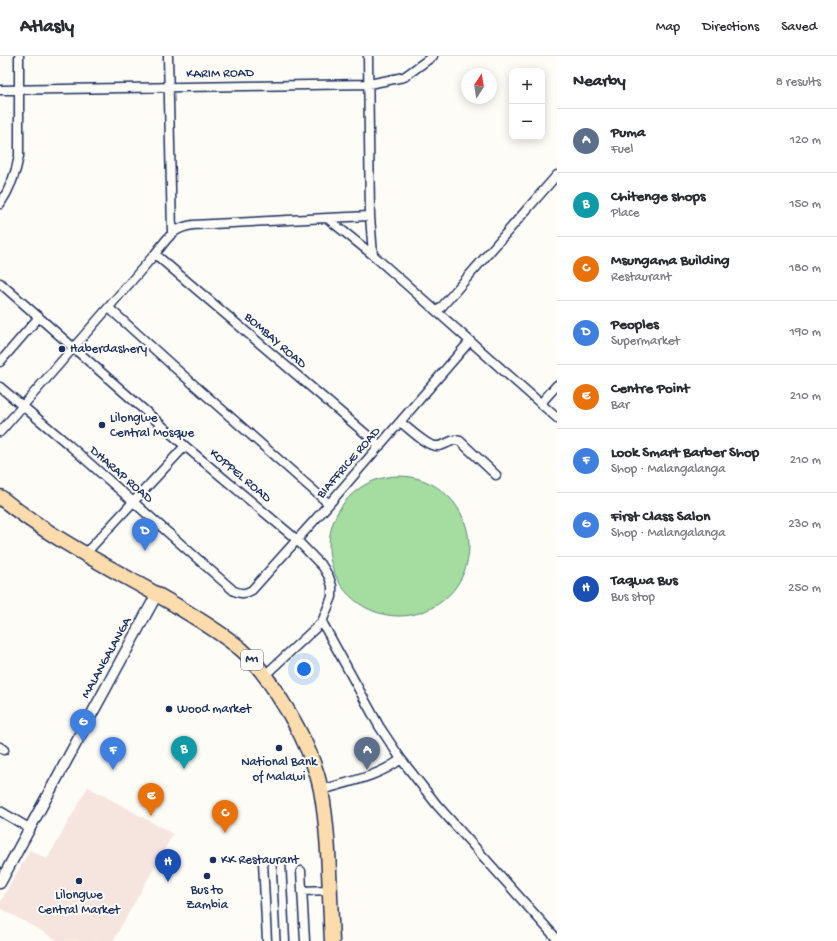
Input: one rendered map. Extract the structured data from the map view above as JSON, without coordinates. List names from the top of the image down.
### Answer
{
  "streets": {
    "highway": ["M1"],
    "street": [
      "KARIM ROAD",
      "BOMBAY ROAD",
      "BIAFFRICE ROAD",
      "DHARAP ROAD",
      "KOPPEL ROAD",
      "MALANGALANGA"
    ]
  },
  "crossings": [
    ["BOMBAY ROAD", "BIAFFRICE ROAD"],
    ["BIAFFRICE ROAD", "DHARAP ROAD"],
    ["BIAFFRICE ROAD", "KOPPEL ROAD"],
    ["KOPPEL ROAD", "M1"],
    ["MALANGALANGA", "M1"]
  ],
  "places": [
    "Haberdashery",
    "Lilongwe Central Mosque",
    "Wood market",
    "National Bank of Malawi",
    "KK Restaurant",
    "Bus to Zambia",
    "Lilongwe Central Market"
  ],
  "north": "top",
  "page": {
    "header": "Atlasly",
    "nav": ["Map", "Directions", "Saved"],
    "heading": ["Nearby", "8 results"],
    "map_buttons": ["+", "−"],
    "list": [
      {
        "mark": "A",
        "name": "Puma",
        "note": "Fuel",
        "value": "120 m"
      },
      {
        "mark": "B",
        "name": "Chitenge shops",
        "note": "Place",
        "value": "150 m"
      },
      {
        "mark": "C",
        "name": "Msungama Building",
        "note": "Restaurant",
        "value": "180 m"
      },
      {
        "mark": "D",
        "name": "Peoples",
        "note": "Supermarket",
        "value": "190 m"
      },
      {
        "mark": "E",
        "name": "Centre Point",
        "note": "Bar",
        "value": "210 m"
      },
      {
        "mark": "F",
        "name": "Look Smart Barber Shop",
        "note": "Shop · Malangalanga",
        "value": "210 m"
      },
      {
        "mark": "G",
        "name": "First Class Salon",
        "note": "Shop · Malangalanga",
        "value": "230 m"
      },
      {
        "mark": "H",
        "name": "Taqwa Bus",
        "note": "Bus stop",
        "value": "250 m"
      }
    ],
    "pins": [
      "D",
      "G",
      "B",
      "A",
      "F",
      "E",
      "C",
      "H"
    ]
  }
}
